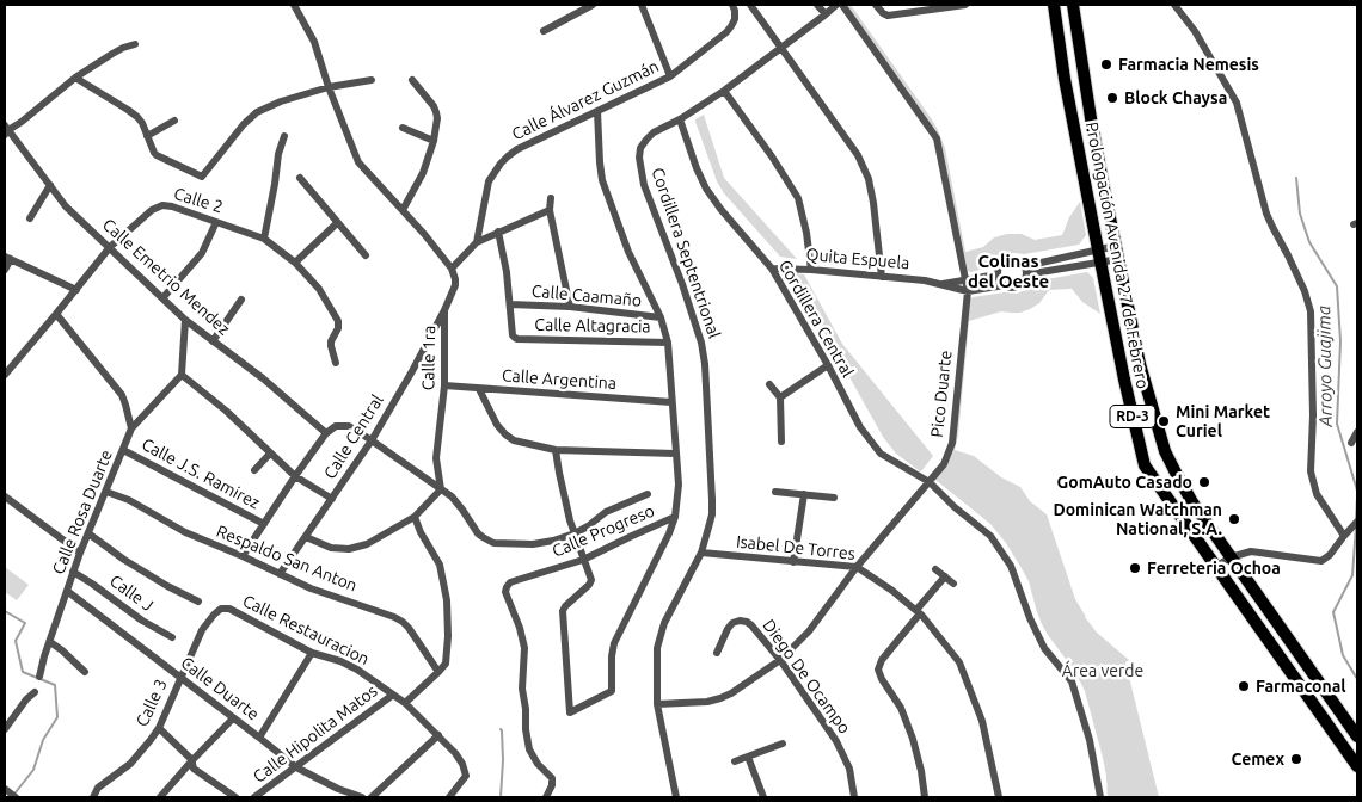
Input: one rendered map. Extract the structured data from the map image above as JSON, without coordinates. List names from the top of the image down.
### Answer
{
  "streets": {
    "main road": ["Prolongación Avenida 27 de Febrero", "RD-3"],
    "street": [
      "Calle Álvarez Guzmán",
      "Calle 2",
      "Cordillera Septentrional",
      "Quita Espuela",
      "Calle Emetrio Mendez",
      "Calle Caamaño",
      "Cordillera Central",
      "Calle Altagracia",
      "Calle 1ra",
      "Calle Argentina",
      "Pico Duarte",
      "Calle Central",
      "Calle J.S. Ramirez",
      "Calle Rosa Duarte",
      "Calle Progreso",
      "Isabel De Torres",
      "Respaldo San Anton",
      "Calle J",
      "Calle Restauracion",
      "Diego De Ocampo",
      "Calle Duarte",
      "Calle 3",
      "Calle Hipolita Matos"
    ]
  },
  "crossings": [
    ["Calle 2", "Calle Emetrio Mendez"],
    ["Cordillera Septentrional", "Cordillera Central"],
    ["Cordillera Septentrional", "Pico Duarte"],
    ["Cordillera Septentrional", "Isabel De Torres"],
    ["Quita Espuela", "Cordillera Central"],
    ["Calle Caamaño", "Calle Altagracia"],
    ["Cordillera Central", "Pico Duarte"],
    ["Calle 1ra", "Calle Argentina"],
    ["Calle 1ra", "Calle Central"],
    ["Pico Duarte", "Isabel De Torres"],
    ["Pico Duarte", "Diego De Ocampo"],
    ["Calle Central", "Respaldo San Anton"],
    ["Calle J.S. Ramirez", "Calle Rosa Duarte"],
    ["Calle Rosa Duarte", "Respaldo San Anton"],
    ["Calle Rosa Duarte", "Calle J"],
    ["Calle Rosa Duarte", "Calle Duarte"],
    ["Calle Restauracion", "Calle 3"],
    ["Calle Restauracion", "Calle Hipolita Matos"],
    ["Calle Duarte", "Calle 3"],
    ["Calle Duarte", "Calle Hipolita Matos"]
  ],
  "districts": ["Colinas del Oeste"],
  "water": ["Arroyo Guajima"],
  "parks": ["Área verde"],
  "places": [
    "Farmacia Nemesis",
    "Block Chaysa",
    "Mini Market Curiel",
    "GomAuto Casado",
    "Dominican Watchman National, S.A.",
    "Ferreteria Ochoa",
    "Farmaconal",
    "Cemex"
  ]
}
